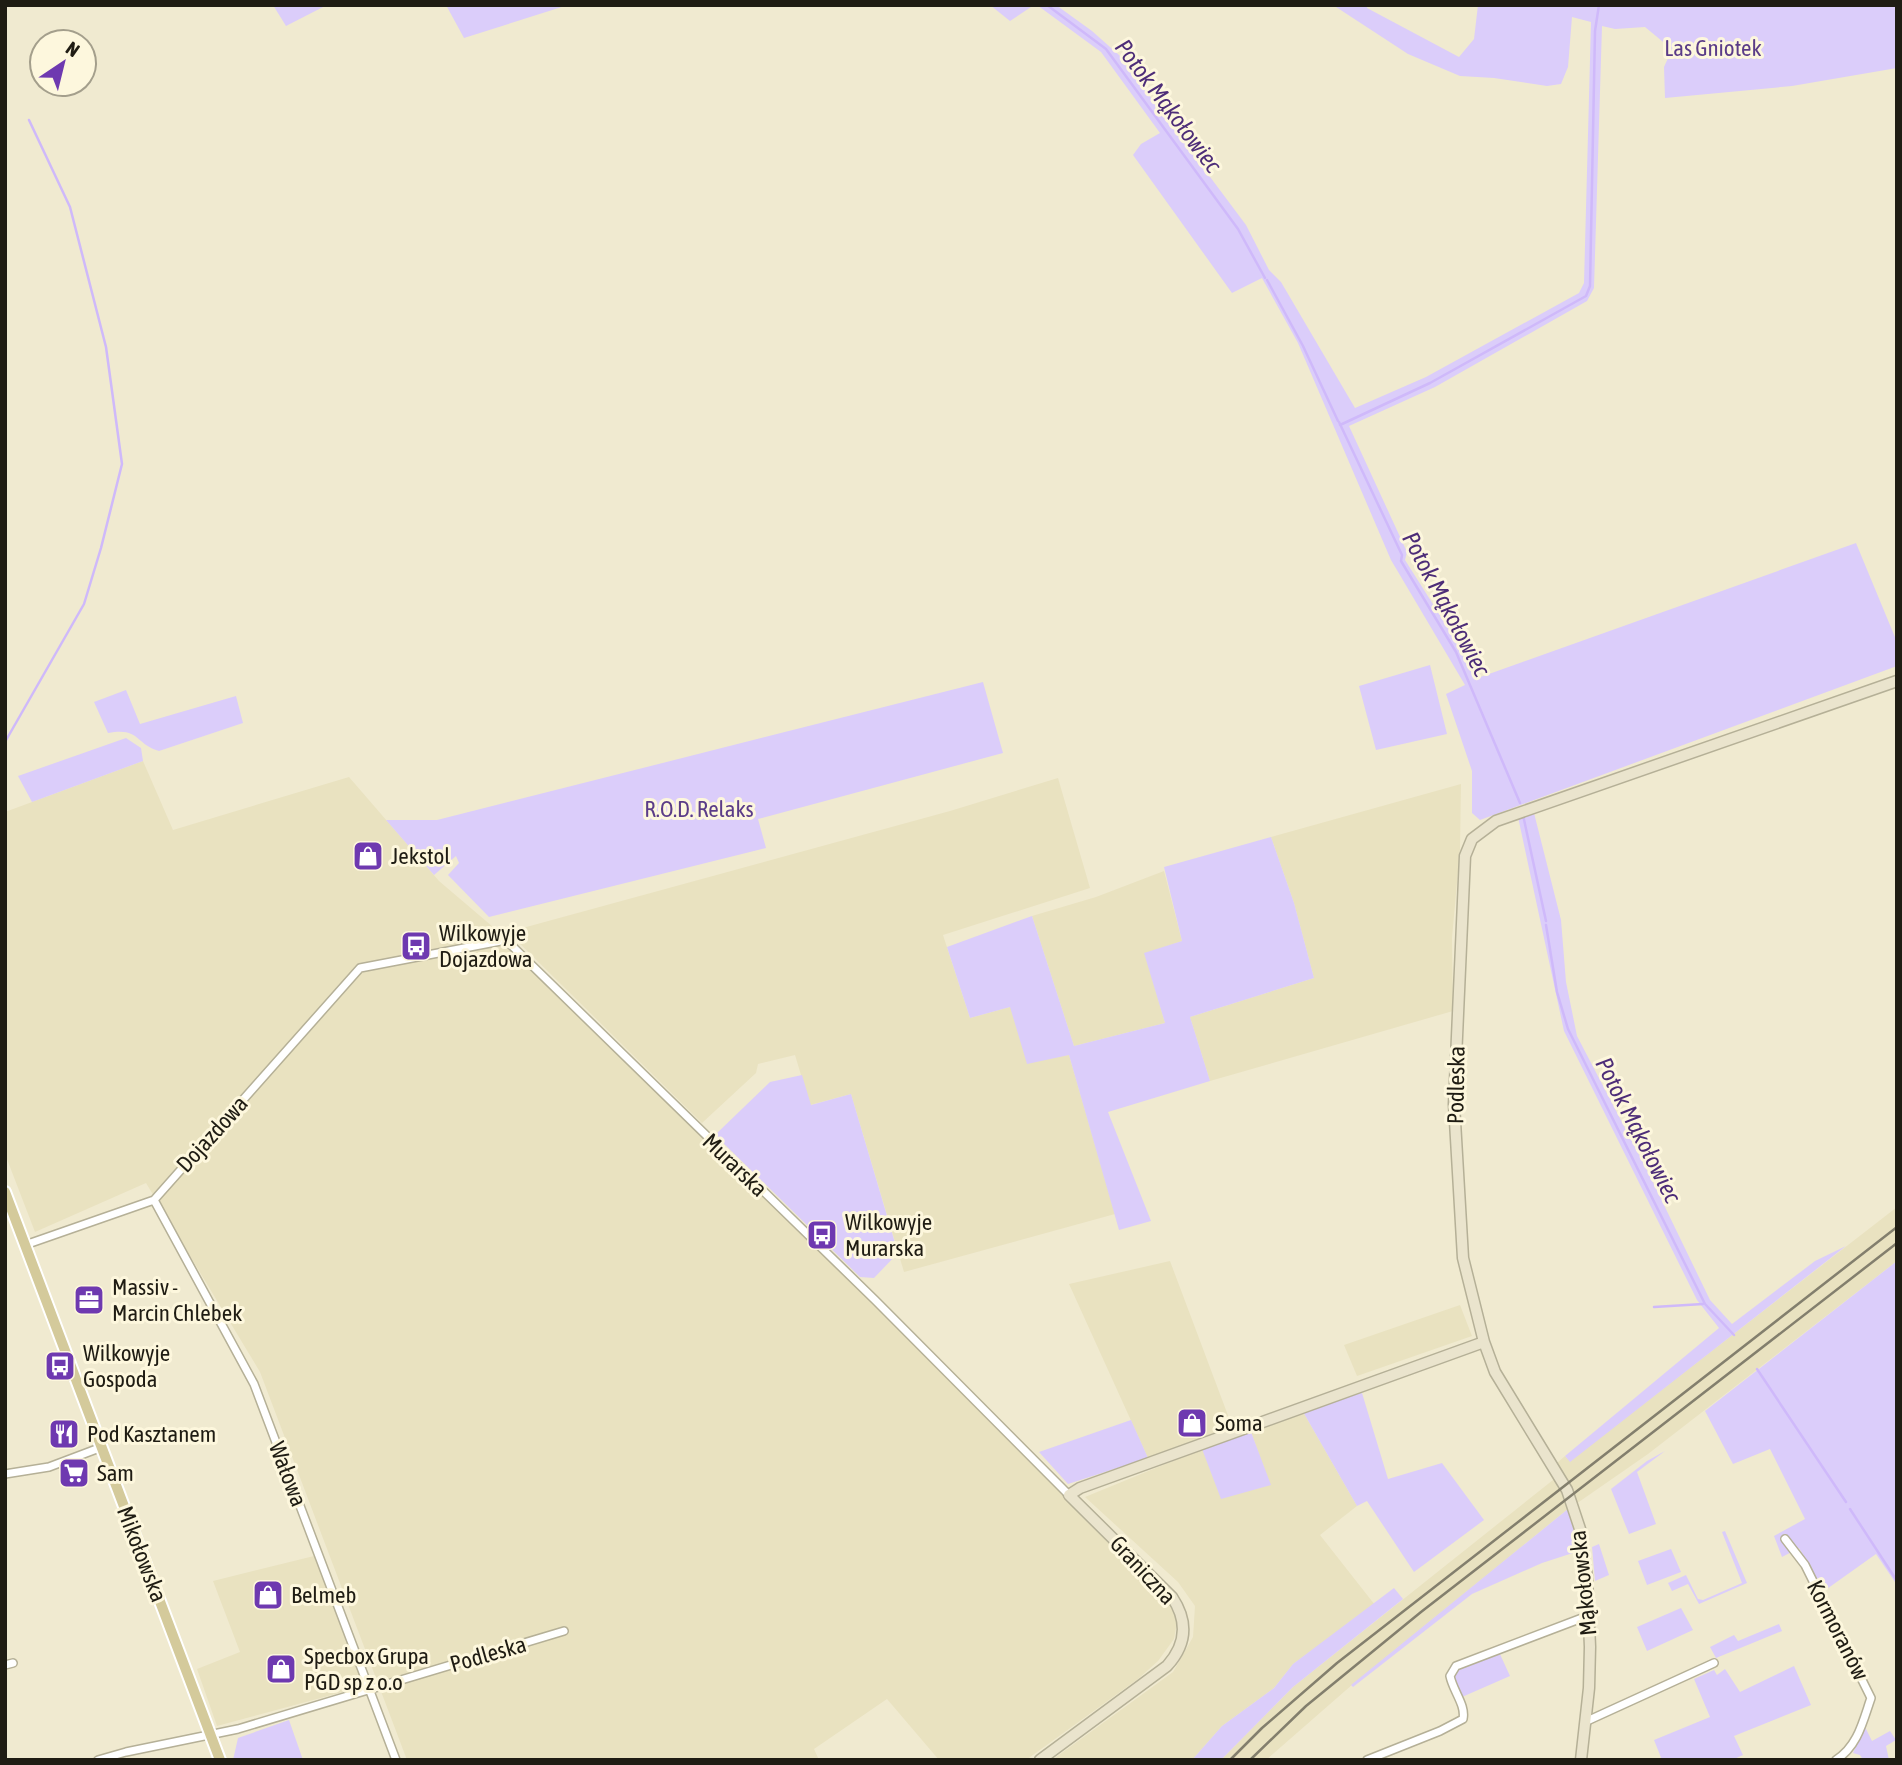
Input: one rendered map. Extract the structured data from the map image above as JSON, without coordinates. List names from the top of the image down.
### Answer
{
  "streets": {
    "main road": ["Mikołowska"],
    "street": [
      "Podleska",
      "Dojazdowa",
      "Murarska",
      "Wałowa",
      "Graniczna",
      "Mąkołowska",
      "Kormoranów"
    ]
  },
  "crossings": [
    ["Podleska", "Wałowa"],
    ["Podleska", "Mikołowska"],
    ["Podleska", "Mąkołowska"],
    ["Dojazdowa", "Murarska"],
    ["Dojazdowa", "Wałowa"],
    ["Dojazdowa", "Mikołowska"],
    ["Murarska", "Graniczna"]
  ],
  "water": ["Potok Mąkołowiec"],
  "parks": ["Las Gniotek", "R.O.D. Relaks"],
  "places": {
    "shop": [
      "Jekstol",
      "Soma",
      "Belmeb",
      "Specbox Grupa PGD sp z o.o"
    ],
    "bus stop": ["Wilkowyje Dojazdowa", "Wilkowyje Murarska", "Wilkowyje Gospoda"],
    "office": ["Massiv - Marcin Chlebek"],
    "restaurant": ["Pod Kasztanem"],
    "supermarket": ["Sam"]
  },
  "north": "top right"
}
